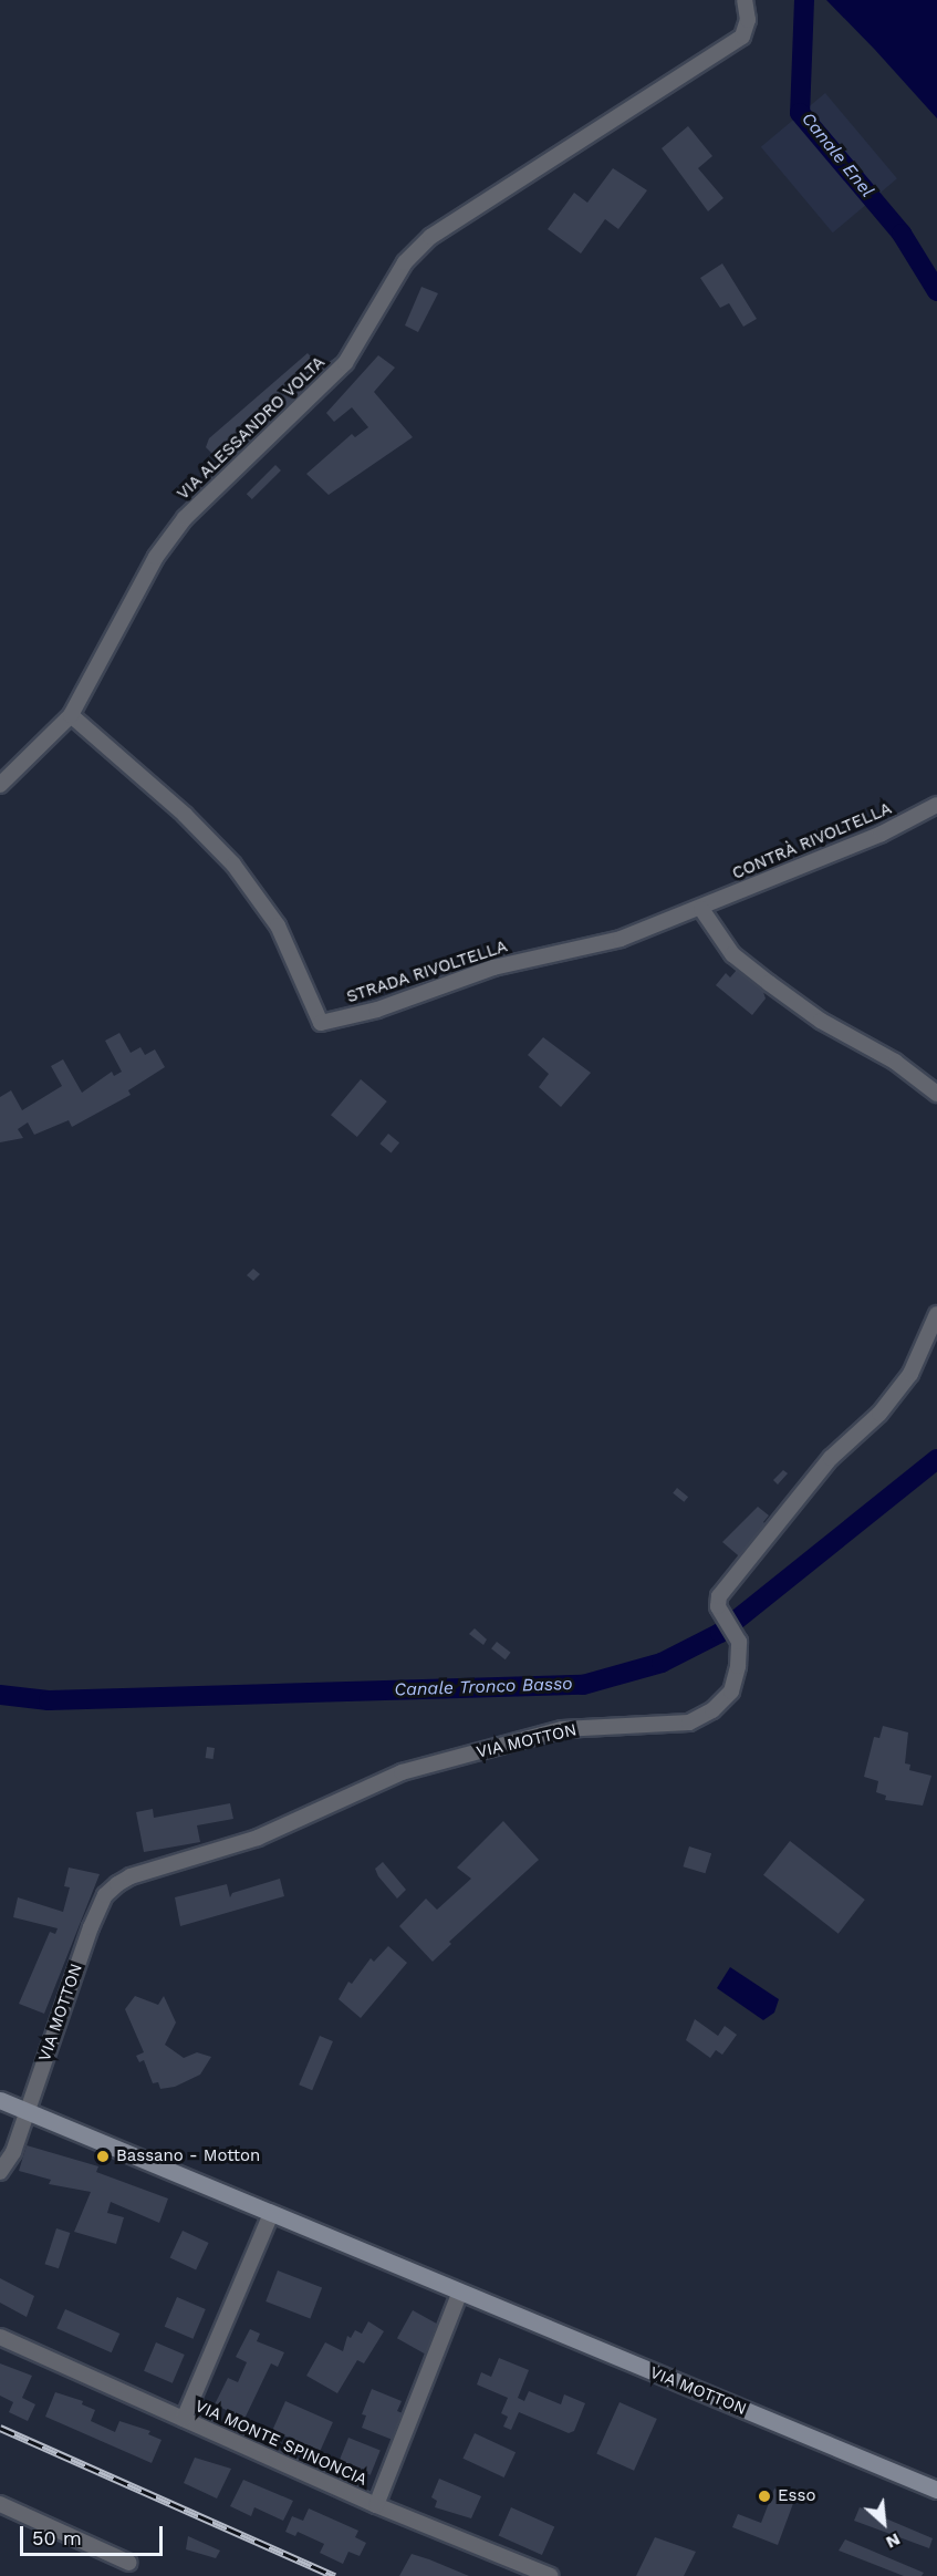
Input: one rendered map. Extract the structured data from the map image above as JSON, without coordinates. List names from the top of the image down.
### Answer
{
  "streets": {
    "main road": ["VIA MOTTON"],
    "street": [
      "VIA ALESSANDRO VOLTA",
      "CONTRÀ RIVOLTELLA",
      "STRADA RIVOLTELLA",
      "VIA MONTE SPINONCIA"
    ]
  },
  "crossings": [
    ["VIA ALESSANDRO VOLTA", "STRADA RIVOLTELLA"],
    ["CONTRÀ RIVOLTELLA", "STRADA RIVOLTELLA"]
  ],
  "water": ["Canale Enel", "Canale Tronco Basso"],
  "places": ["Bassano - Motton", "Esso"],
  "scale_bar": "50 m",
  "north": "bottom right"
}
